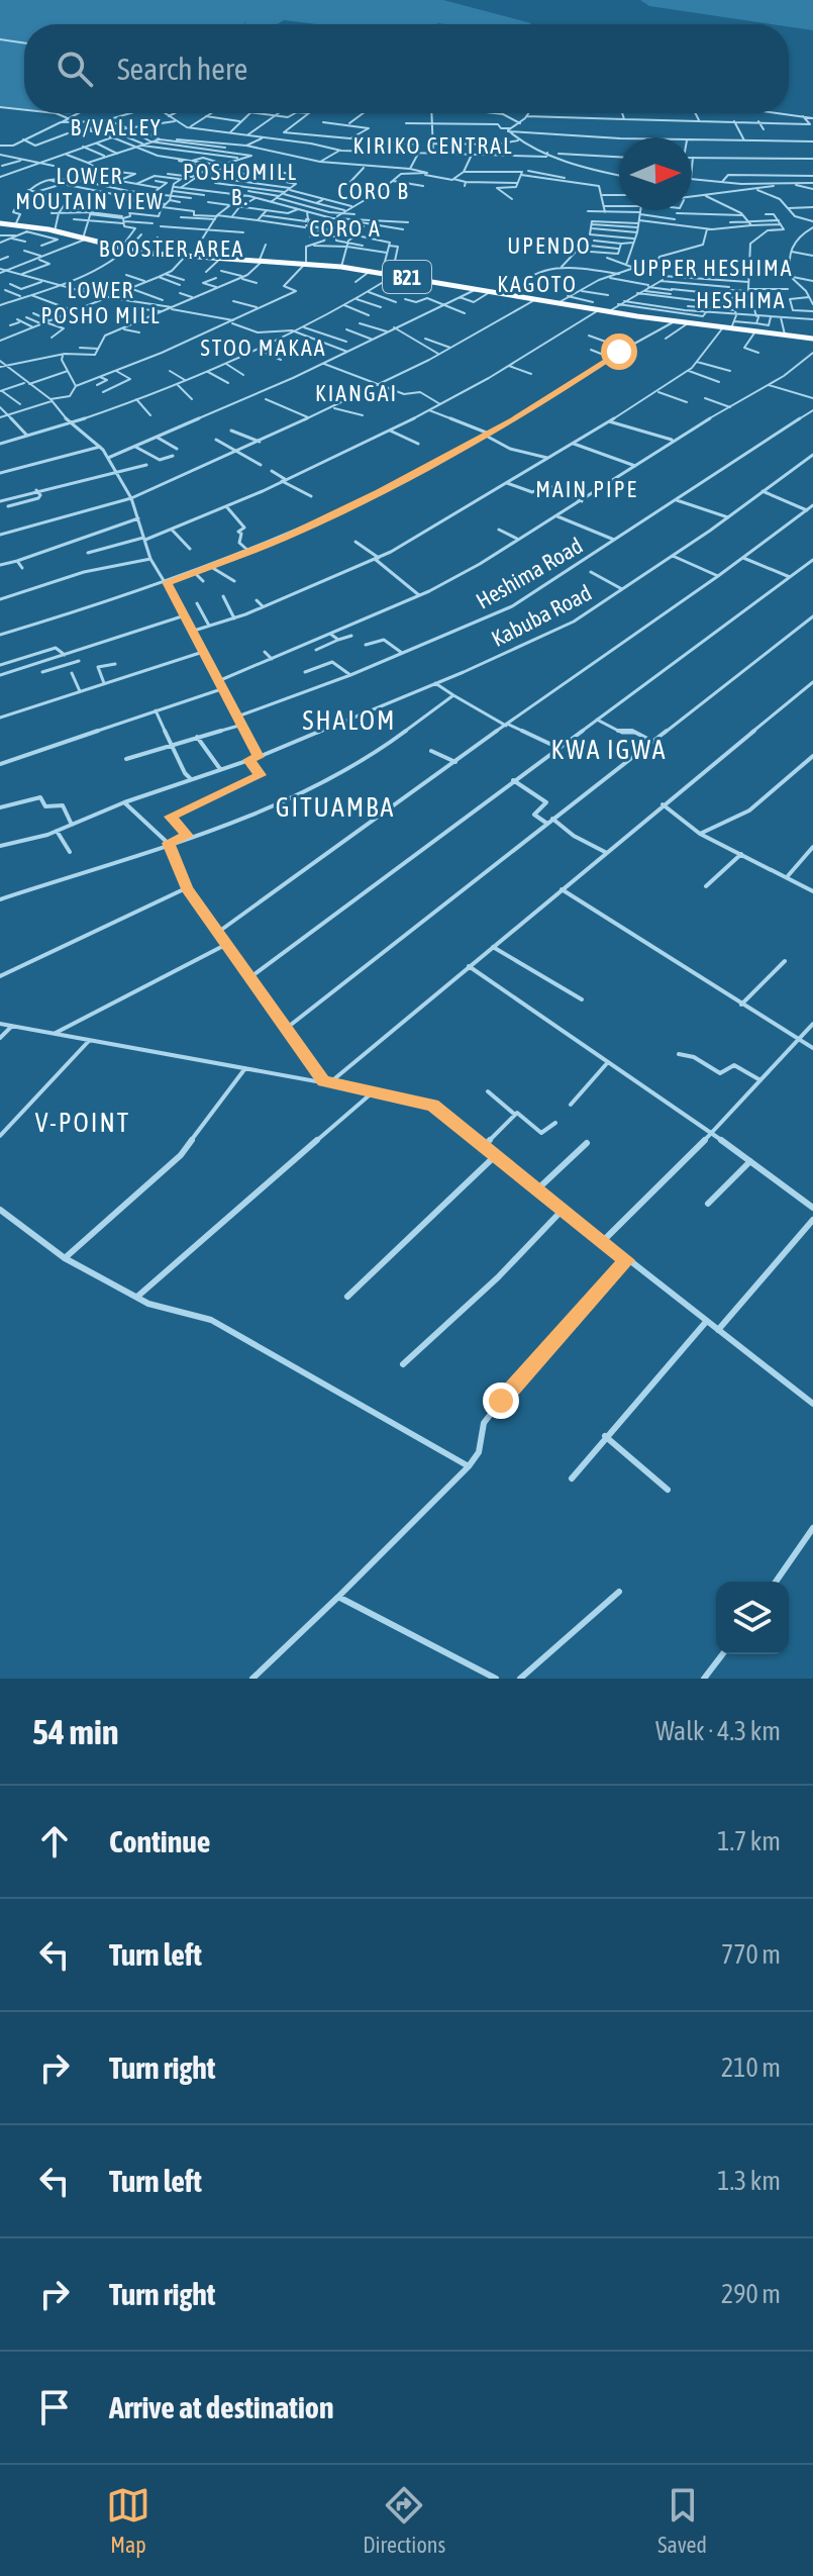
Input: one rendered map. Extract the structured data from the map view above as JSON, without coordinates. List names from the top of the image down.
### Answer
{
  "streets": {
    "highway": ["B21"],
    "street": ["Heshima Road", "Kabuba Road"]
  },
  "districts": [
    "B/VALLEY",
    "KIRIKO CENTRAL",
    "POSHOMILL B.",
    "LOWER MOUTAIN VIEW",
    "CORO B",
    "CORO A",
    "UPENDO",
    "BOOSTER AREA",
    "UPPER HESHIMA",
    "KAGOTO",
    "LOWER POSHO MILL",
    "HESHIMA",
    "STOO MAKAA",
    "KIANGAI",
    "MAIN PIPE",
    "SHALOM",
    "KWA IGWA",
    "GITUAMBA",
    "V-POINT"
  ],
  "north": "right",
  "page": {
    "search": "Search here",
    "heading": ["54 min", "Walk · 4.3 km"],
    "list": [
      ["Continue", "1.7 km"],
      ["Turn left", "770 m"],
      ["Turn right", "210 m"],
      ["Turn left", "1.3 km"],
      ["Turn right", "290 m"],
      "Arrive at destination"
    ],
    "nav": ["Map", "Directions", "Saved"]
  }
}
